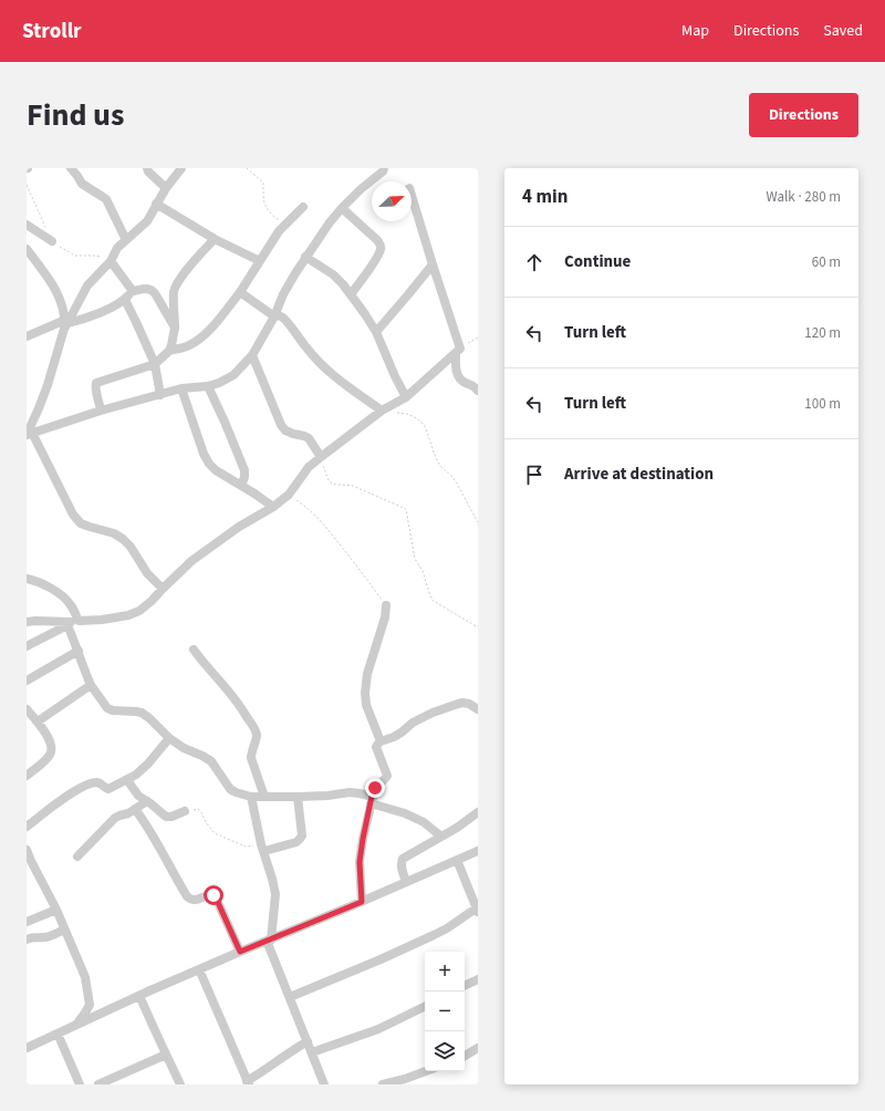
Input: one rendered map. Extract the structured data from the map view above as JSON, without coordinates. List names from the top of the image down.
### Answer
{
  "north": "top right",
  "page": {
    "header": "Strollr",
    "nav": ["Map", "Directions", "Saved"],
    "title": "Find us",
    "buttons": "Directions",
    "heading": ["4 min", "Walk · 280 m"],
    "list": [
      ["Continue", "60 m"],
      ["Turn left", "120 m"],
      ["Turn left", "100 m"],
      "Arrive at destination"
    ],
    "map_buttons": ["+", "−"]
  }
}
